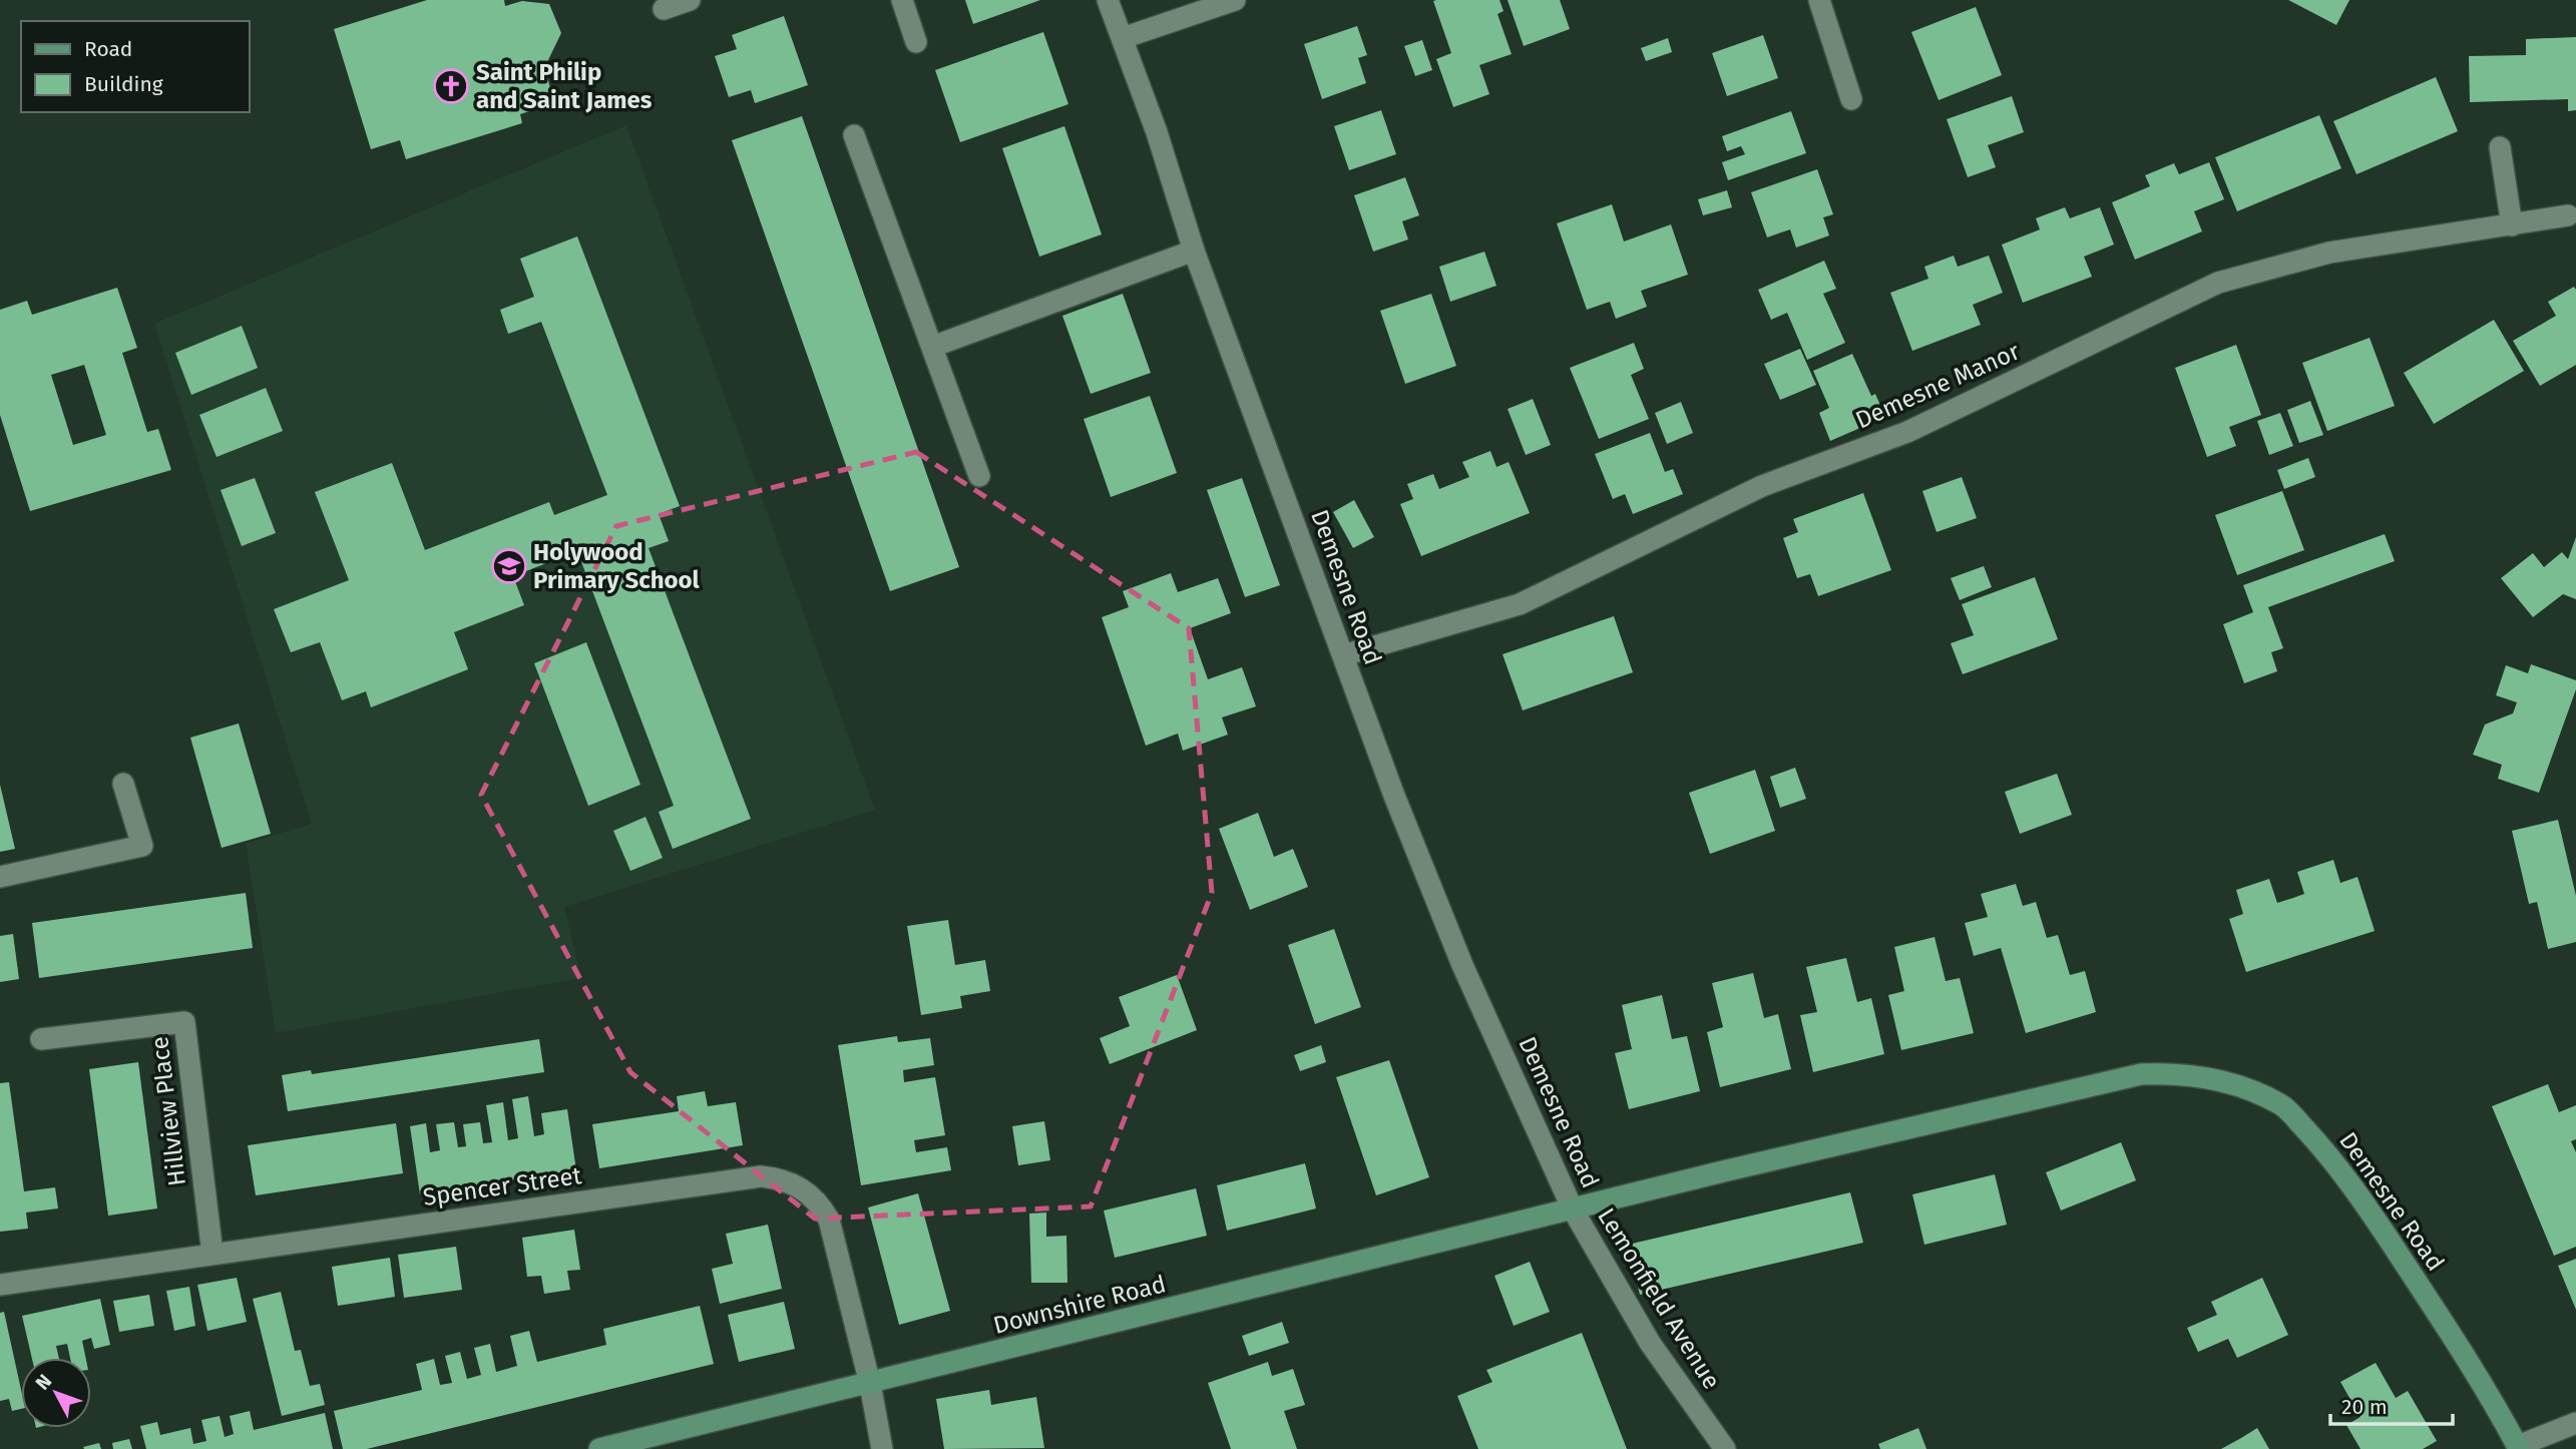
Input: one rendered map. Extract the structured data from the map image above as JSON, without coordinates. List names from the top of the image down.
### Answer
{
  "streets": {
    "street": [
      "Demesne Manor",
      "Demesne Road",
      "Hillview Place",
      "Spencer Street",
      "Lemonfield Avenue",
      "Downshire Road"
    ]
  },
  "crossings": [
    ["Demesne Manor", "Demesne Road"],
    ["Demesne Road", "Lemonfield Avenue"],
    ["Demesne Road", "Downshire Road"],
    ["Hillview Place", "Spencer Street"],
    ["Spencer Street", "Downshire Road"],
    ["Lemonfield Avenue", "Downshire Road"]
  ],
  "places": {
    "church": ["Saint Philip and Saint James"],
    "school or university": ["Holywood Primary School"]
  },
  "legend": ["Road", "Building"],
  "scale_bar": "20 m",
  "north": "top left"
}
